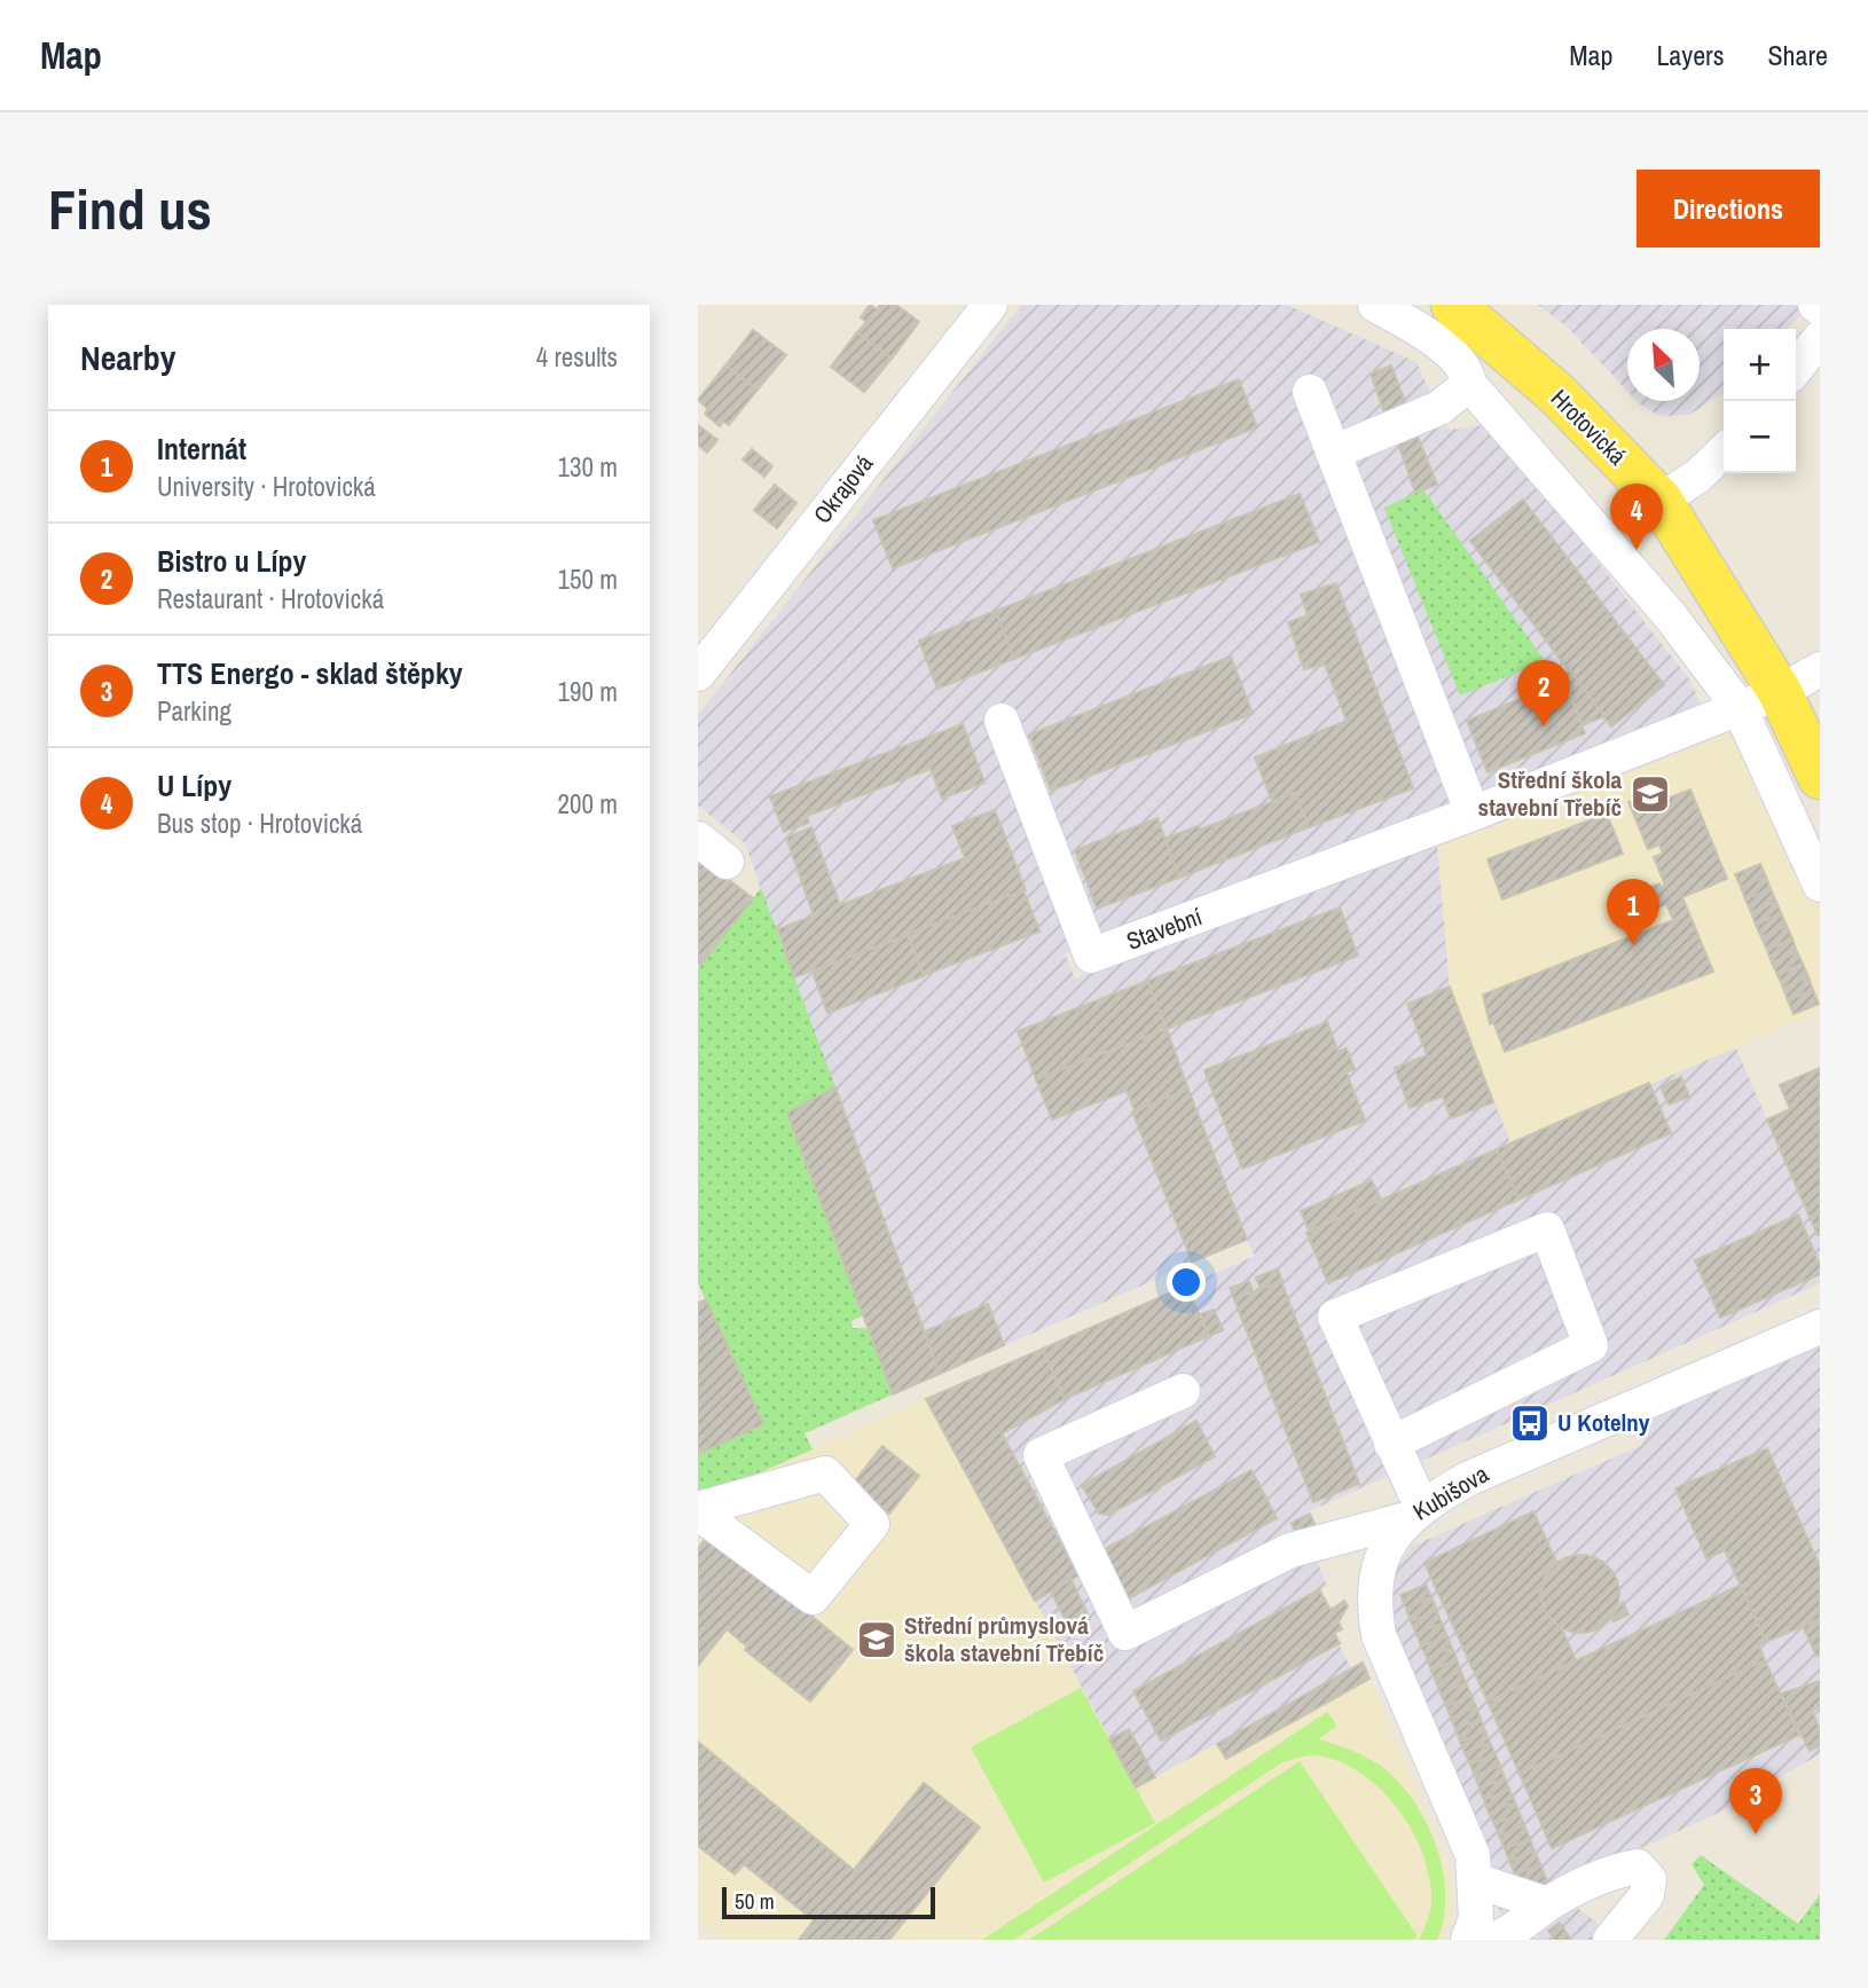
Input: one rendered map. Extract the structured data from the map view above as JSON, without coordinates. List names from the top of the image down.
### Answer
{
  "streets": {
    "main road": ["Hrotovická"],
    "street": ["Okrajová", "Stavební", "Kubišova"]
  },
  "crossings": [
    ["Hrotovická", "Stavební"]
  ],
  "places": {
    "school or university": ["Střední škola stavební Třebíč", "Střední průmyslová škola stavební Třebíč"],
    "bus stop": ["U Kotelny"]
  },
  "scale_bar": "50 m",
  "north": "top left",
  "page": {
    "header": "Map",
    "nav": ["Map", "Layers", "Share"],
    "buttons": "Directions",
    "title": "Find us",
    "heading": ["Nearby", "4 results"],
    "map_buttons": ["+", "−"],
    "list": [
      {
        "mark": "1",
        "name": "Internát",
        "note": "University · Hrotovická",
        "value": "130 m"
      },
      {
        "mark": "2",
        "name": "Bistro u Lípy",
        "note": "Restaurant · Hrotovická",
        "value": "150 m"
      },
      {
        "mark": "3",
        "name": "TTS Energo - sklad štěpky",
        "note": "Parking",
        "value": "190 m"
      },
      {
        "mark": "4",
        "name": "U Lípy",
        "note": "Bus stop · Hrotovická",
        "value": "200 m"
      }
    ],
    "pins": [
      "4",
      "2",
      "1",
      "3"
    ],
    "scale": "50 m"
  }
}
